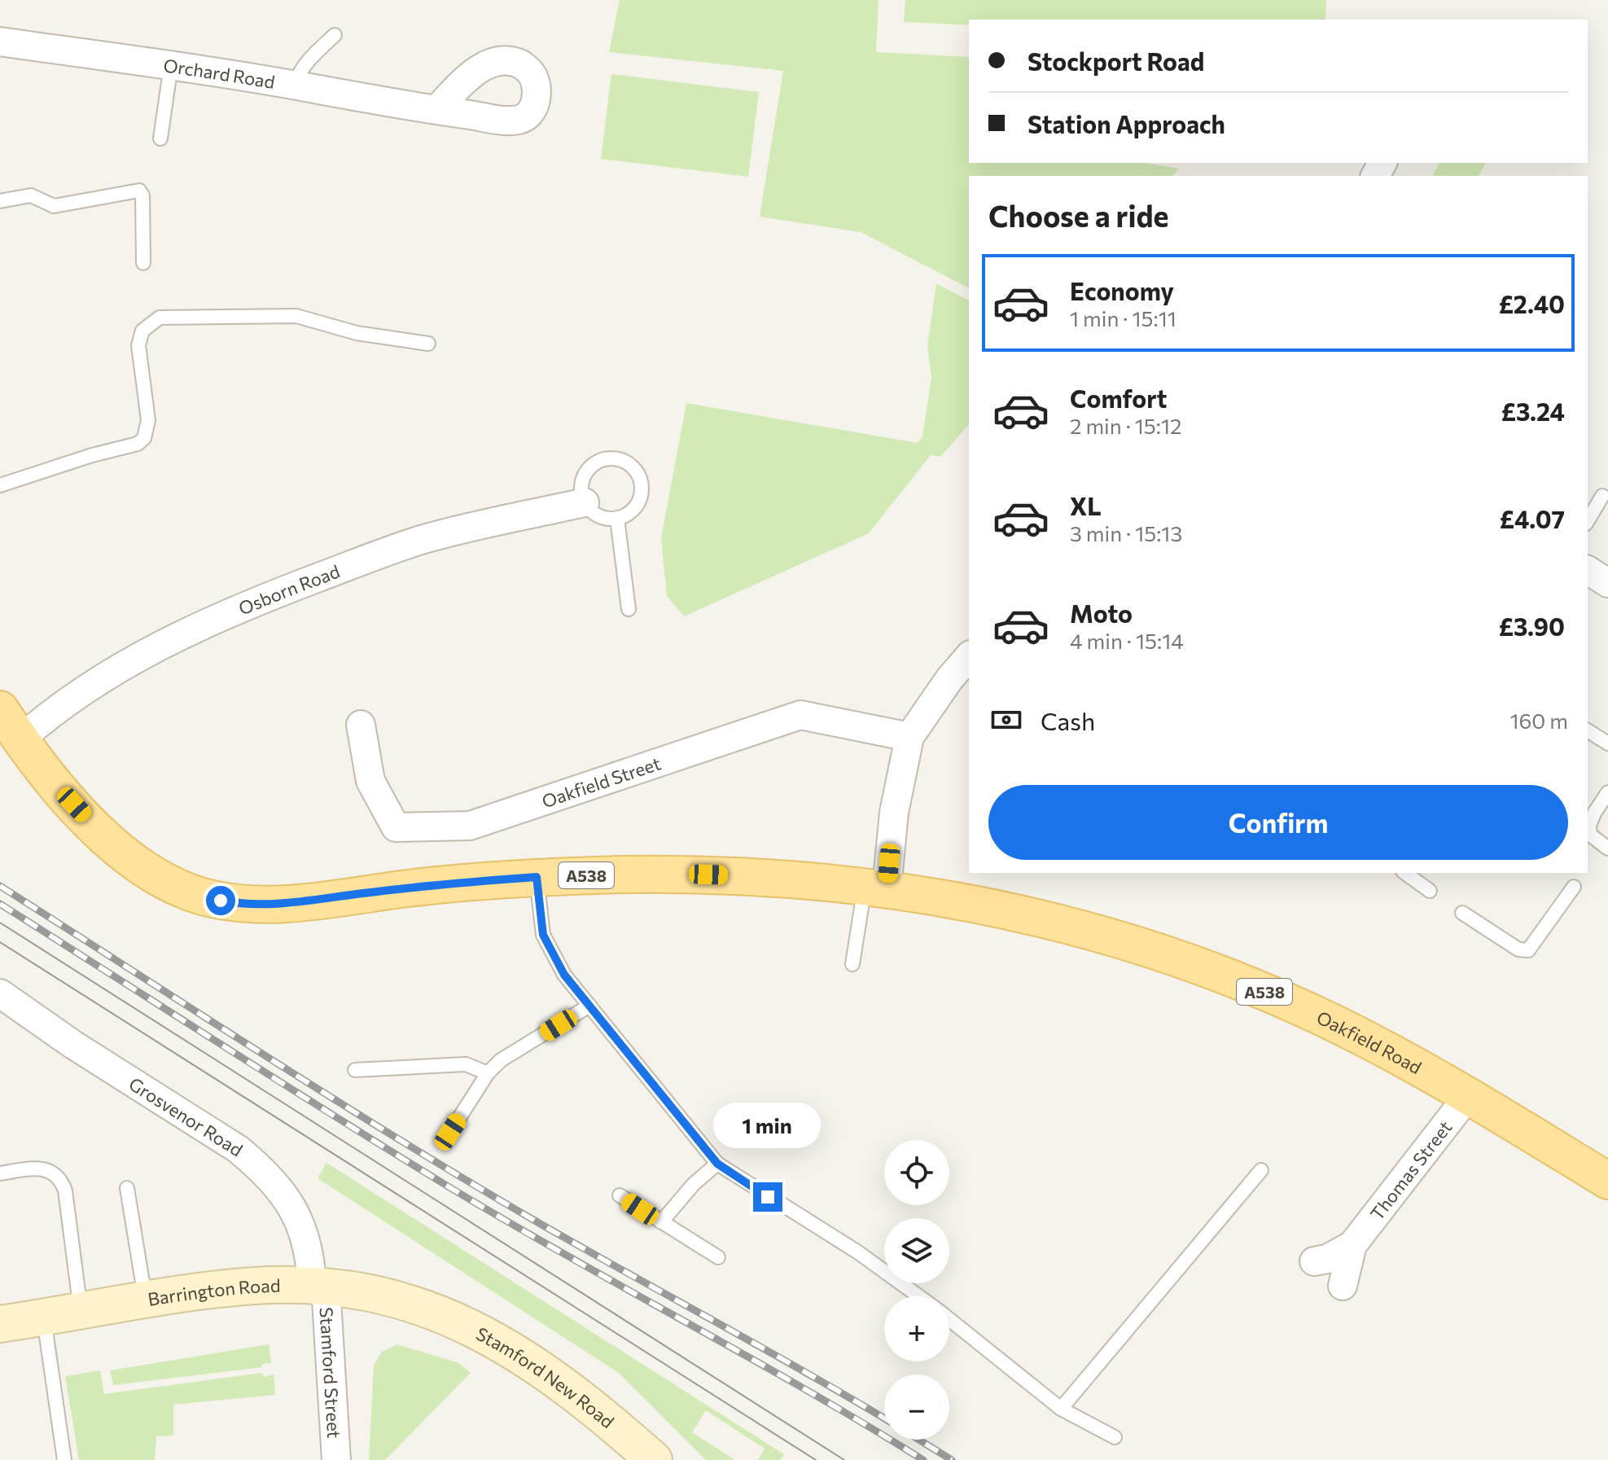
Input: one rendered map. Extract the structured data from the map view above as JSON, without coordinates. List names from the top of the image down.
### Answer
{
  "streets": {
    "main road": [
      "A538",
      "Oakfield Road",
      "Barrington Road",
      "Stamford New Road"
    ],
    "street": [
      "Orchard Road",
      "Osborn Road",
      "Oakfield Street",
      "Grosvenor Road",
      "Thomas Street",
      "Stamford Street"
    ]
  },
  "crossings": [
    ["Osborn Road", "A538"],
    ["A538", "Oakfield Road"],
    ["Oakfield Road", "Thomas Street"],
    ["Grosvenor Road", "Barrington Road"],
    ["Grosvenor Road", "Stamford Street"],
    ["Barrington Road", "Stamford Street"],
    ["Barrington Road", "Stamford New Road"]
  ],
  "page": {
    "banner": ["Stockport Road", "Station Approach"],
    "heading": "Choose a ride",
    "list": [
      {
        "name": "Economy",
        "note": "1 min · 15:11",
        "value": "£2.40"
      },
      {
        "name": "Comfort",
        "note": "2 min · 15:12",
        "value": "£3.24"
      },
      {
        "name": "XL",
        "note": "3 min · 15:13",
        "value": "£4.07"
      },
      {
        "name": "Moto",
        "note": "4 min · 15:14",
        "value": "£3.90"
      }
    ],
    "pay": ["Cash", "160 m"],
    "buttons": "Confirm",
    "bubble": "1 min",
    "map_buttons": ["+", "−"]
  }
}
